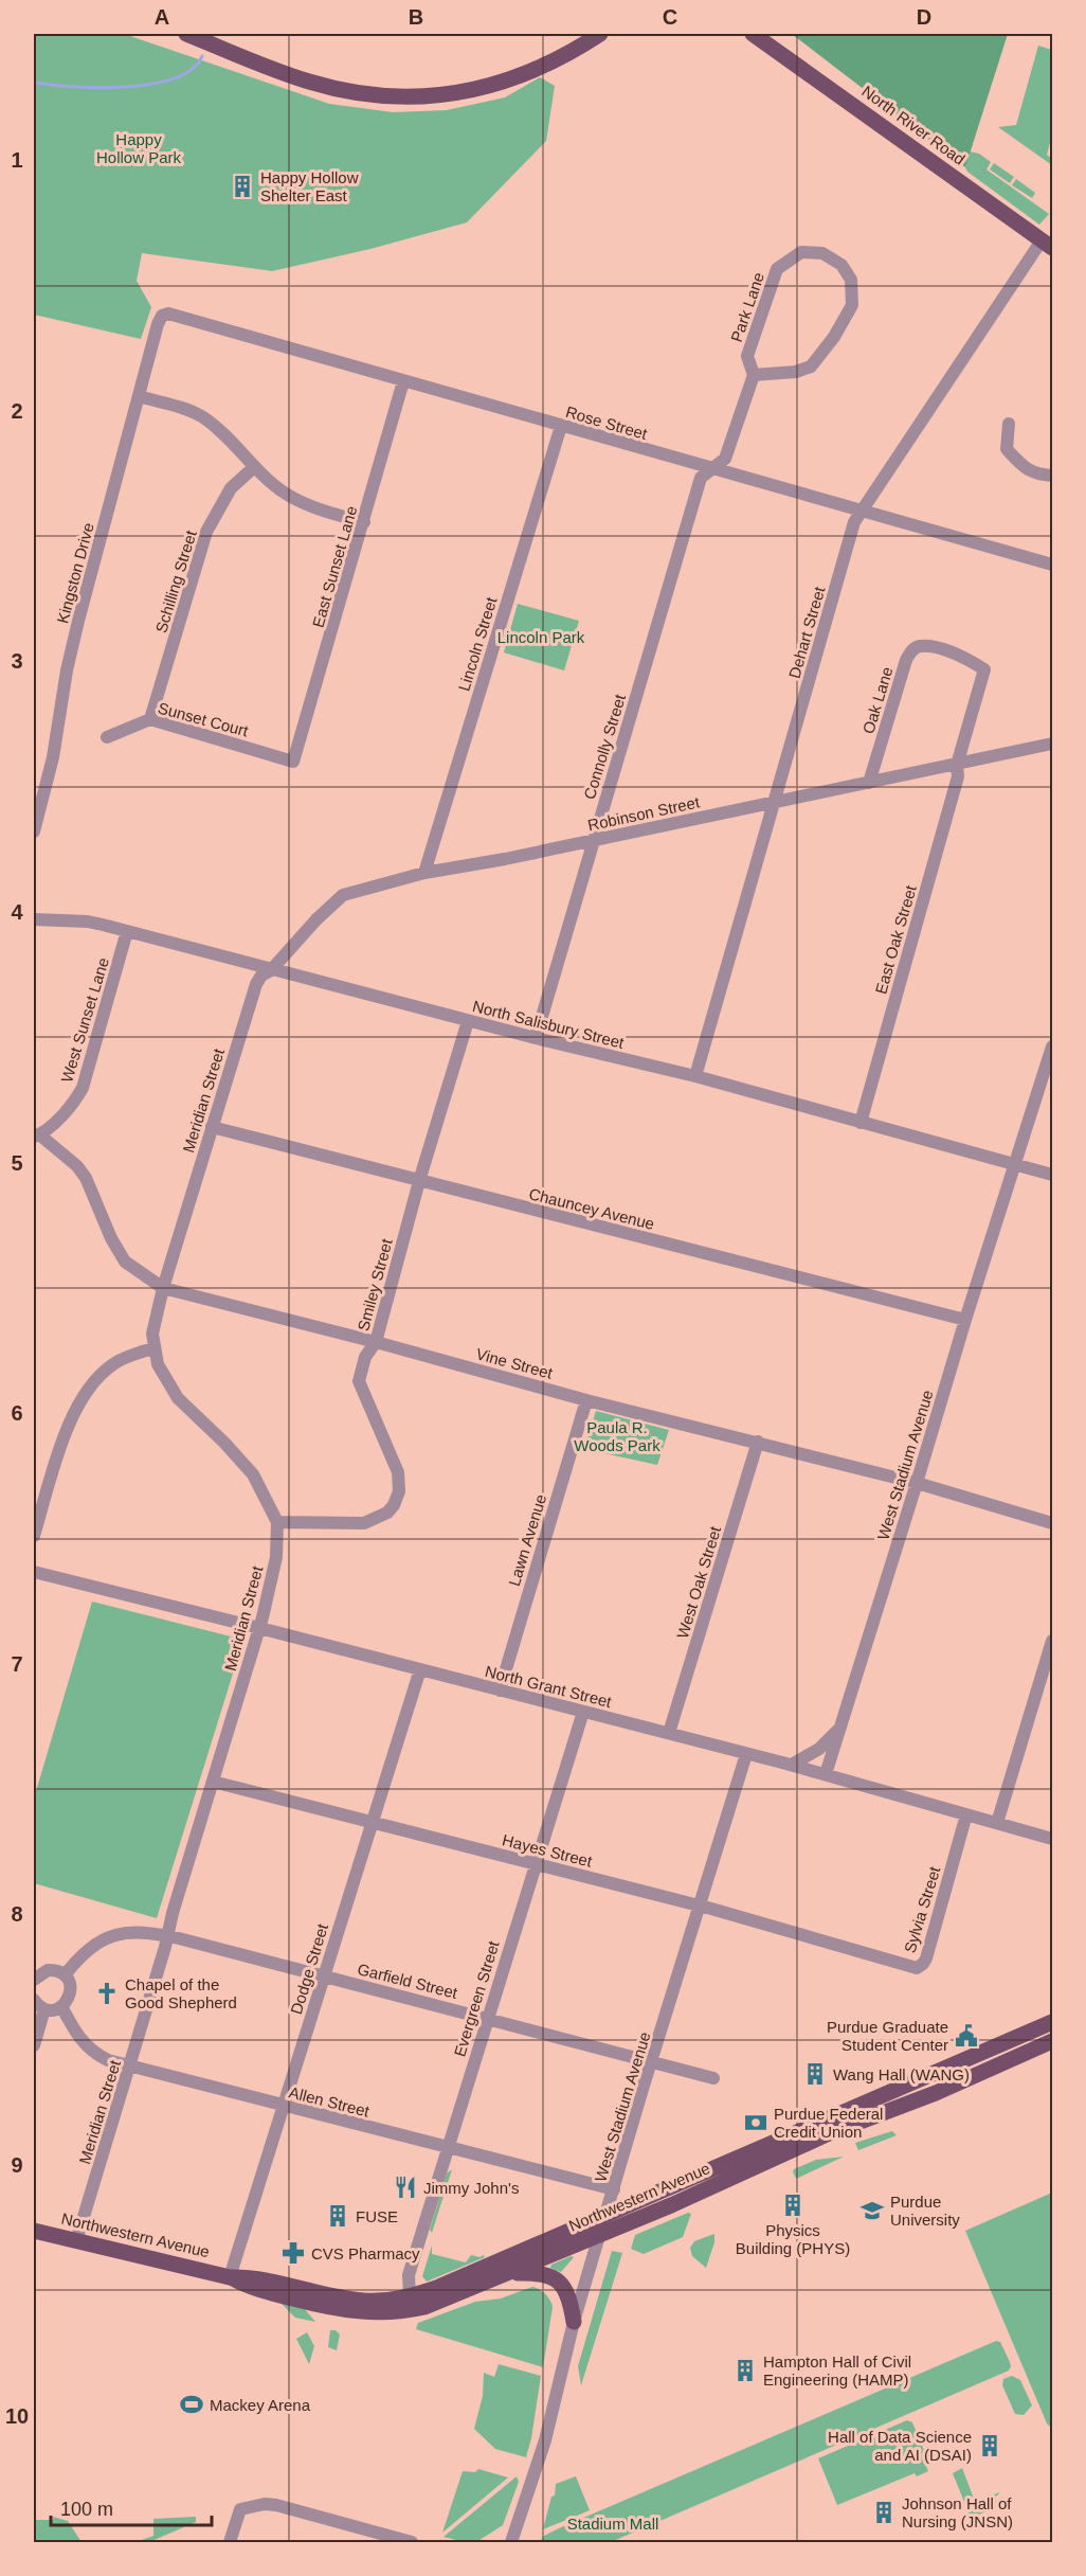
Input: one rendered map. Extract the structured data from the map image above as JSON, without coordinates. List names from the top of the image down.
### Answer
{
  "streets": {
    "main road": ["North River Road", "Northwestern Avenue"],
    "street": [
      "Park Lane",
      "Rose Street",
      "East Sunset Lane",
      "Kingston Drive",
      "Schilling Street",
      "Dehart Street",
      "Lincoln Street",
      "Oak Lane",
      "Sunset Court",
      "Connolly Street",
      "Robinson Street",
      "East Oak Street",
      "West Sunset Lane",
      "North Salisbury Street",
      "Meridian Street",
      "Chauncey Avenue",
      "Smiley Street",
      "Vine Street",
      "West Stadium Avenue",
      "Lawn Avenue",
      "West Oak Street",
      "North Grant Street",
      "Hayes Street",
      "Sylvia Street",
      "Dodge Street",
      "Garfield Street",
      "Evergreen Street",
      "Allen Street"
    ]
  },
  "crossings": [
    ["North River Road", "Dehart Street"],
    ["Park Lane", "Rose Street"],
    ["Park Lane", "Connolly Street"],
    ["Rose Street", "East Sunset Lane"],
    ["Rose Street", "Kingston Drive"],
    ["Rose Street", "Dehart Street"],
    ["Rose Street", "Lincoln Street"],
    ["Rose Street", "Connolly Street"],
    ["East Sunset Lane", "Sunset Court"],
    ["Schilling Street", "Sunset Court"],
    ["Dehart Street", "Robinson Street"],
    ["Dehart Street", "North Salisbury Street"],
    ["Lincoln Street", "Robinson Street"],
    ["Oak Lane", "Robinson Street"],
    ["Oak Lane", "East Oak Street"],
    ["Connolly Street", "Robinson Street"],
    ["Connolly Street", "North Salisbury Street"],
    ["Robinson Street", "East Oak Street"],
    ["Robinson Street", "North Salisbury Street"],
    ["Robinson Street", "Meridian Street"],
    ["East Oak Street", "North Salisbury Street"],
    ["West Sunset Lane", "North Salisbury Street"],
    ["West Sunset Lane", "Vine Street"],
    ["North Salisbury Street", "Meridian Street"],
    ["North Salisbury Street", "Smiley Street"],
    ["North Salisbury Street", "West Stadium Avenue"],
    ["Meridian Street", "Chauncey Avenue"],
    ["Meridian Street", "Smiley Street"],
    ["Meridian Street", "Vine Street"],
    ["Meridian Street", "North Grant Street"],
    ["Meridian Street", "Hayes Street"],
    ["Meridian Street", "Garfield Street"],
    ["Meridian Street", "Allen Street"],
    ["Meridian Street", "Northwestern Avenue"],
    ["Chauncey Avenue", "Smiley Street"],
    ["Chauncey Avenue", "West Stadium Avenue"],
    ["Smiley Street", "Vine Street"],
    ["Vine Street", "West Stadium Avenue"],
    ["Vine Street", "Lawn Avenue"],
    ["Vine Street", "West Oak Street"],
    ["West Stadium Avenue", "North Grant Street"],
    ["West Stadium Avenue", "Hayes Street"],
    ["West Stadium Avenue", "Garfield Street"],
    ["West Stadium Avenue", "Allen Street"],
    ["West Stadium Avenue", "Northwestern Avenue"],
    ["Lawn Avenue", "North Grant Street"],
    ["West Oak Street", "North Grant Street"],
    ["North Grant Street", "Sylvia Street"],
    ["North Grant Street", "Dodge Street"],
    ["North Grant Street", "Evergreen Street"],
    ["Hayes Street", "Sylvia Street"],
    ["Hayes Street", "Dodge Street"],
    ["Hayes Street", "Evergreen Street"],
    ["Dodge Street", "Garfield Street"],
    ["Dodge Street", "Allen Street"],
    ["Dodge Street", "Northwestern Avenue"],
    ["Garfield Street", "Evergreen Street"],
    ["Evergreen Street", "Allen Street"],
    ["Evergreen Street", "Northwestern Avenue"]
  ],
  "parks": [
    "Happy Hollow Park",
    "Lincoln Park",
    "Paula R. Woods Park",
    "Stadium Mall"
  ],
  "places": {
    "building": [
      "Happy Hollow Shelter East",
      "Wang Hall (WANG)",
      "Physics Building (PHYS)",
      "FUSE",
      "Hampton Hall of Civil Engineering (HAMP)",
      "Hall of Data Science and AI (DSAI)",
      "Johnson Hall of Nursing (JNSN)"
    ],
    "church": ["Chapel of the Good Shepherd"],
    "public building": ["Purdue Graduate Student Center"],
    "bank": ["Purdue Federal Credit Union"],
    "restaurant": ["Jimmy John's"],
    "school or university": ["Purdue University"],
    "pharmacy": ["CVS Pharmacy"],
    "sports": ["Mackey Arena"]
  },
  "scale_bar": "100 m",
  "grid": {
    "columns": [
      "A",
      "B",
      "C",
      "D"
    ],
    "rows": [
      "1",
      "2",
      "3",
      "4",
      "5",
      "6",
      "7",
      "8",
      "9",
      "10"
    ]
  }
}
